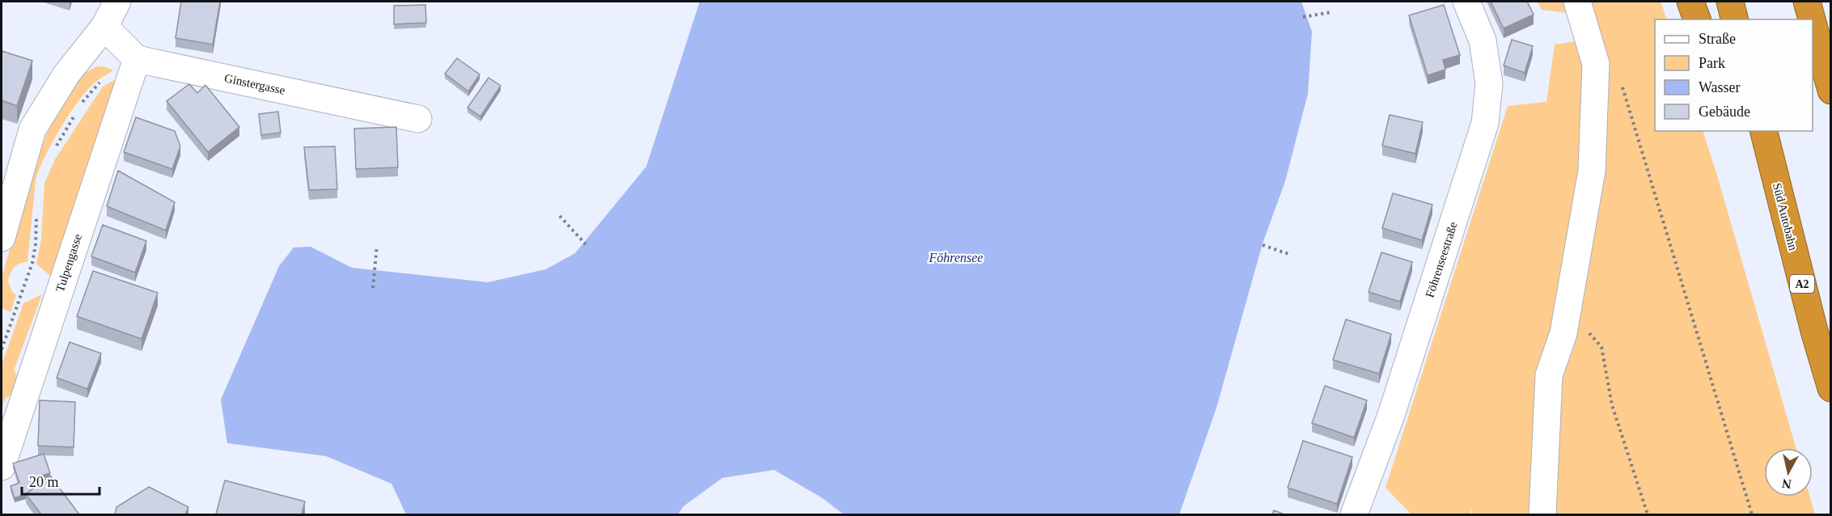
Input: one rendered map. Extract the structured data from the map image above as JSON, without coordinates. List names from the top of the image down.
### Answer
{
  "streets": {
    "highway": ["Süd Autobahn", "A2"],
    "street": ["Ginstergasse", "Föhrenseestraße", "Tulpengasse"]
  },
  "crossings": [
    ["Ginstergasse", "Tulpengasse"]
  ],
  "water": ["Föhrensee"],
  "legend": [
    "Straße",
    "Park",
    "Wasser",
    "Gebäude"
  ],
  "scale_bar": "20 m",
  "north": "bottom"
}
